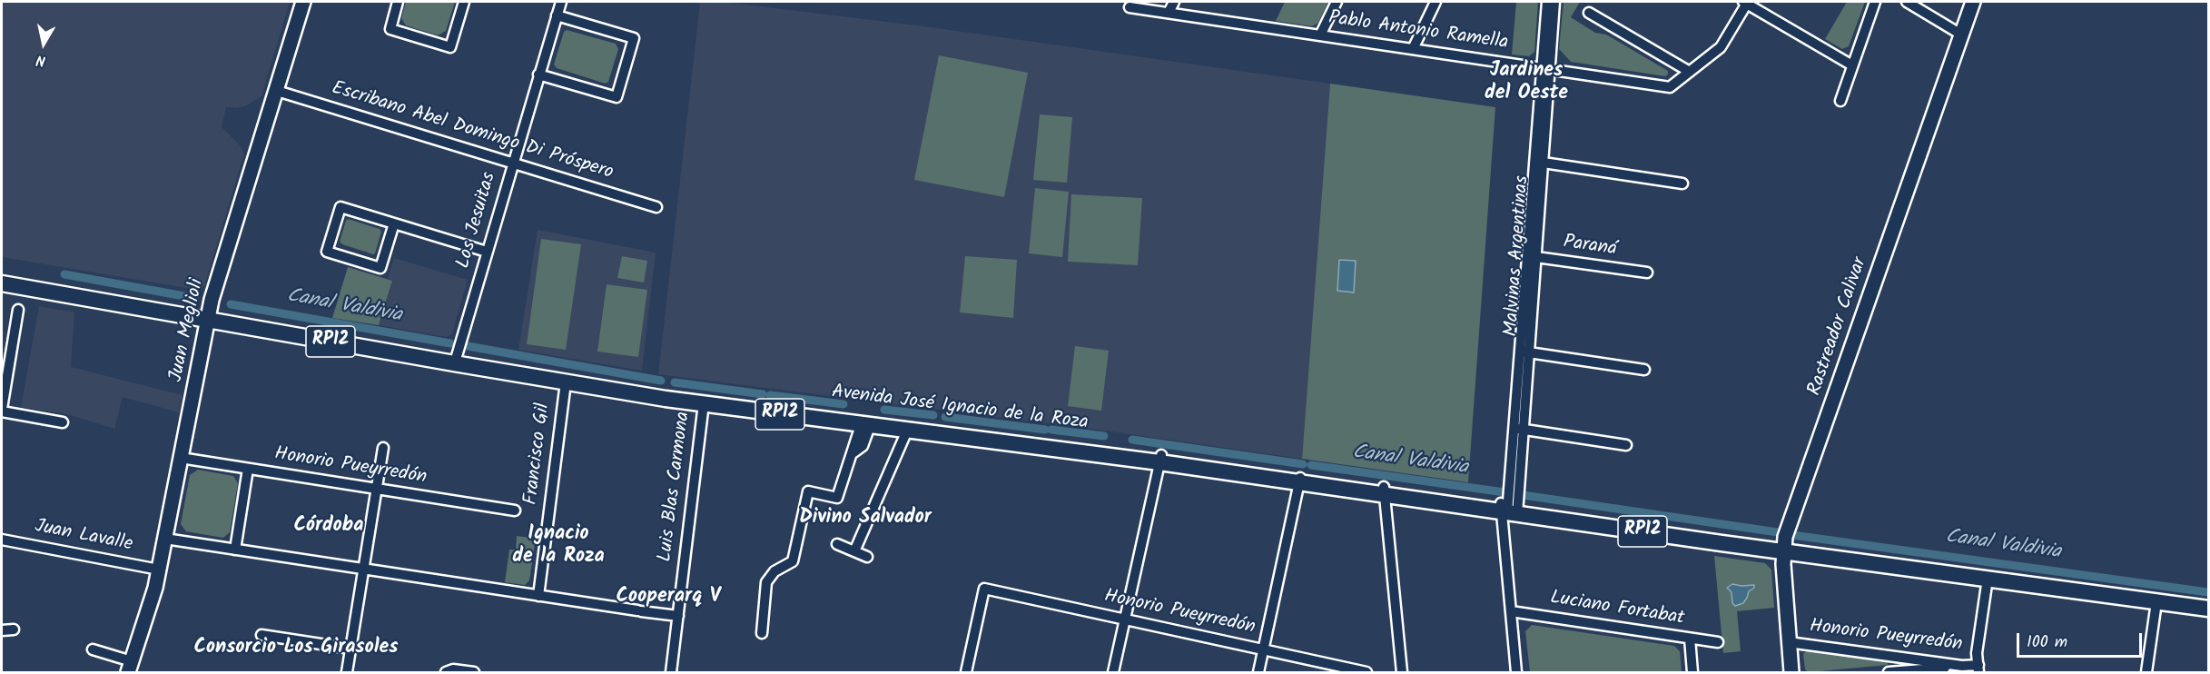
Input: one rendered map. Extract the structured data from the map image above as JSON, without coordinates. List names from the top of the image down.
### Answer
{
  "streets": {
    "main road": [
      "Rastreador Calivar",
      "Juan Meglioli",
      "RP12",
      "Avenida José Ignacio de la Roza"
    ],
    "street": [
      "Pablo Antonio Ramella",
      "Escribano Abel Domingo Di Próspero",
      "Los Jesuitas",
      "Paraná",
      "Malvinas Argentinas",
      "Francisco Gil",
      "Honorio Pueyrredón",
      "Luis Blas Carmona",
      "Juan Lavalle",
      "Luciano Fortabat"
    ]
  },
  "crossings": [
    ["Pablo Antonio Ramella", "Malvinas Argentinas"],
    ["Escribano Abel Domingo Di Próspero", "Los Jesuitas"],
    ["Escribano Abel Domingo Di Próspero", "Juan Meglioli"],
    ["Los Jesuitas", "Avenida José Ignacio de la Roza"],
    ["Paraná", "Malvinas Argentinas"],
    ["Malvinas Argentinas", "Avenida José Ignacio de la Roza"],
    ["Malvinas Argentinas", "Luciano Fortabat"],
    ["Rastreador Calivar", "Avenida José Ignacio de la Roza"],
    ["Rastreador Calivar", "Honorio Pueyrredón"],
    ["Juan Meglioli", "Avenida José Ignacio de la Roza"],
    ["Juan Meglioli", "Honorio Pueyrredón"],
    ["Juan Meglioli", "Juan Lavalle"],
    ["Avenida José Ignacio de la Roza", "Francisco Gil"],
    ["Avenida José Ignacio de la Roza", "Luis Blas Carmona"]
  ],
  "districts": [
    "Jardines del Oeste",
    "Divino Salvador",
    "Córdoba",
    "Ignacio de la Roza",
    "Cooperarq V",
    "Consorcio Los Girasoles"
  ],
  "water": ["Canal Valdivia"],
  "scale_bar": "100 m",
  "north": "bottom"
}
